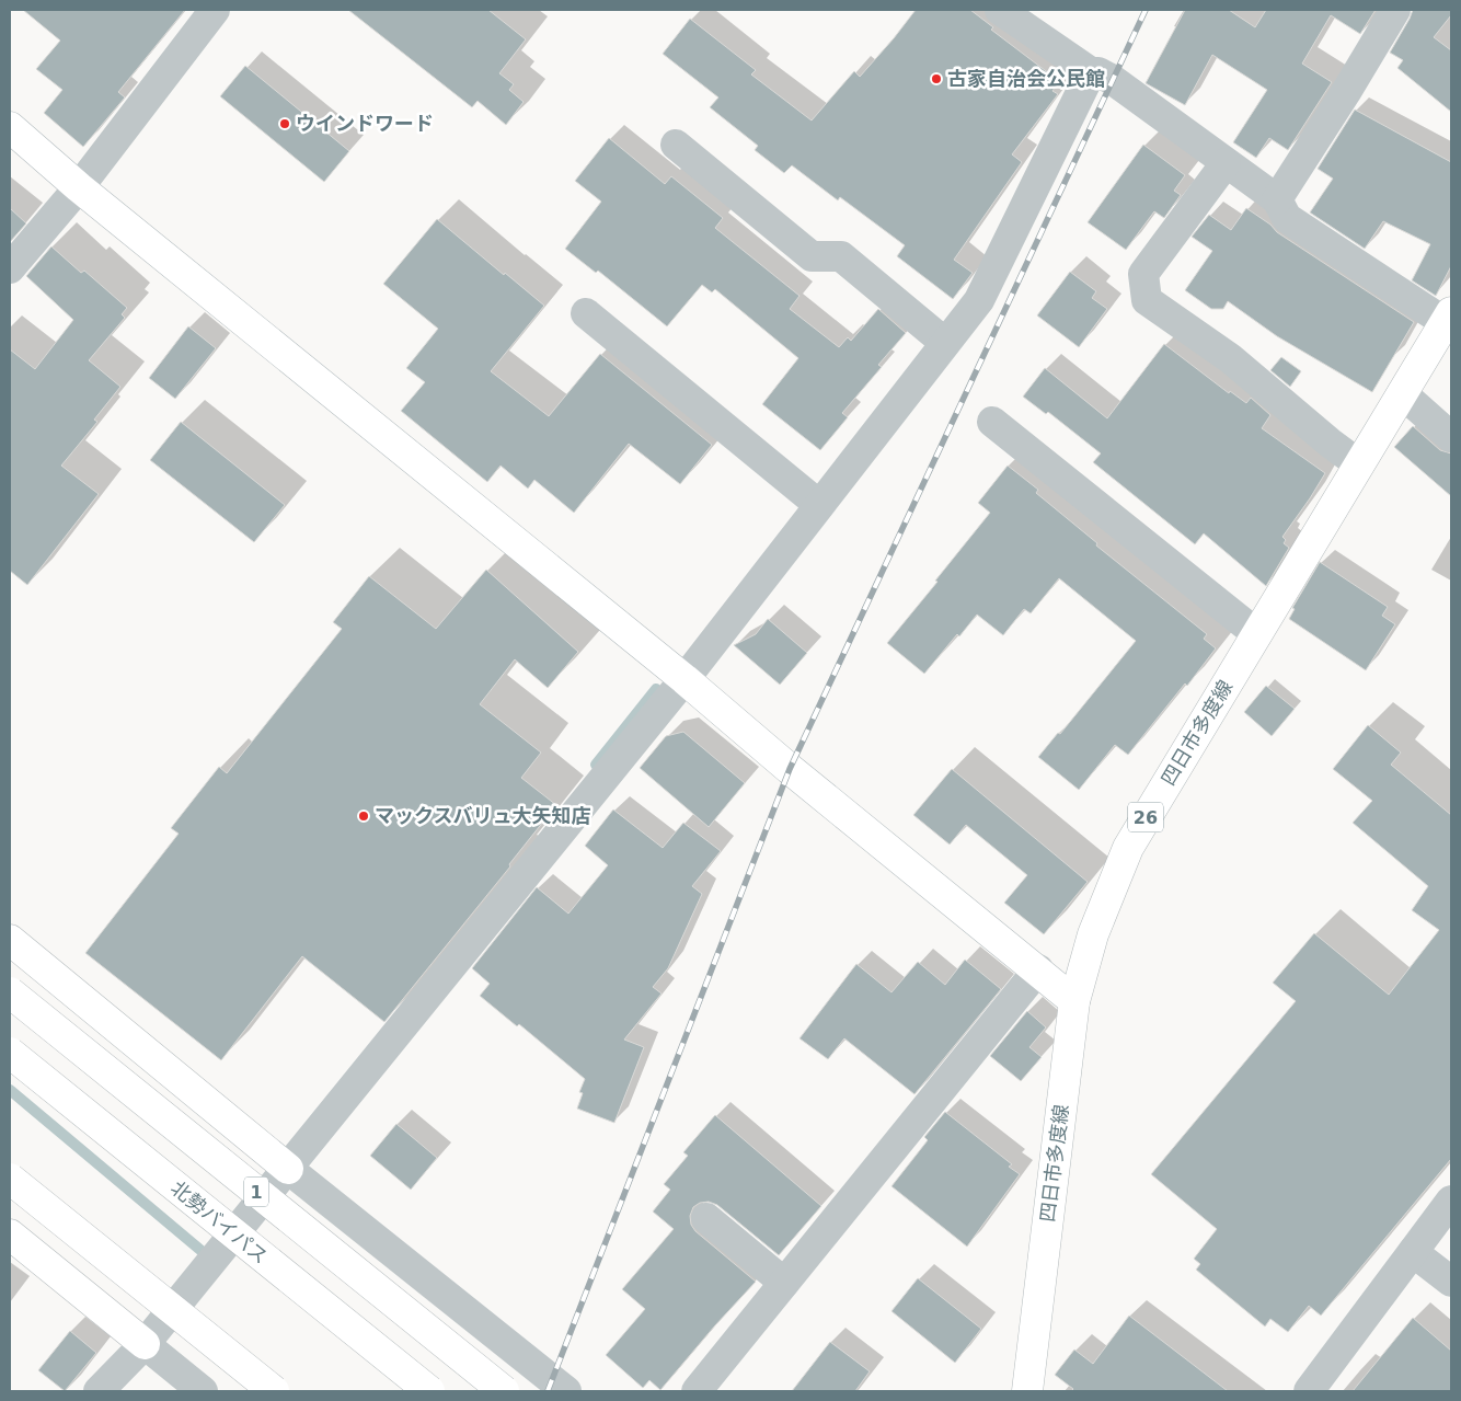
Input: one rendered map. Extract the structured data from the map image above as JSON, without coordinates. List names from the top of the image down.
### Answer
{
  "streets": {
    "main road": [
      "四日市多度線",
      "26",
      "1",
      "北勢バイパス"
    ]
  },
  "places": ["古家自治会公民館", "ウインドワード", "マックスバリュ大矢知店"]
}
